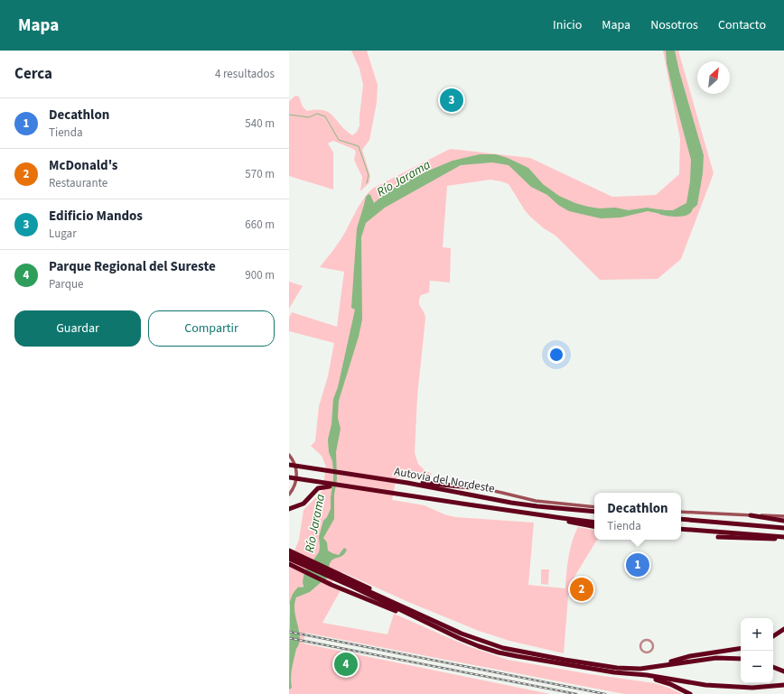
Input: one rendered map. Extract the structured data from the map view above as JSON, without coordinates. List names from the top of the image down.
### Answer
{
  "streets": {
    "highway": ["Autovía del Nordeste"]
  },
  "water": ["Río Jarama"],
  "north": "top right",
  "page": {
    "header": "Mapa",
    "nav": [
      "Inicio",
      "Mapa",
      "Nosotros",
      "Contacto"
    ],
    "heading": ["Cerca", "4 resultados"],
    "pins": [
      "3",
      "1",
      "2",
      "4"
    ],
    "list": [
      {
        "mark": "1",
        "name": "Decathlon",
        "note": "Tienda",
        "value": "540 m"
      },
      {
        "mark": "2",
        "name": "McDonald's",
        "note": "Restaurante",
        "value": "570 m"
      },
      {
        "mark": "3",
        "name": "Edificio Mandos",
        "note": "Lugar",
        "value": "660 m"
      },
      {
        "mark": "4",
        "name": "Parque Regional del Sureste",
        "note": "Parque",
        "value": "900 m"
      }
    ],
    "buttons": ["Guardar", "Compartir"],
    "popup": ["Decathlon", "Tienda"],
    "map_buttons": ["+", "−"]
  }
}
